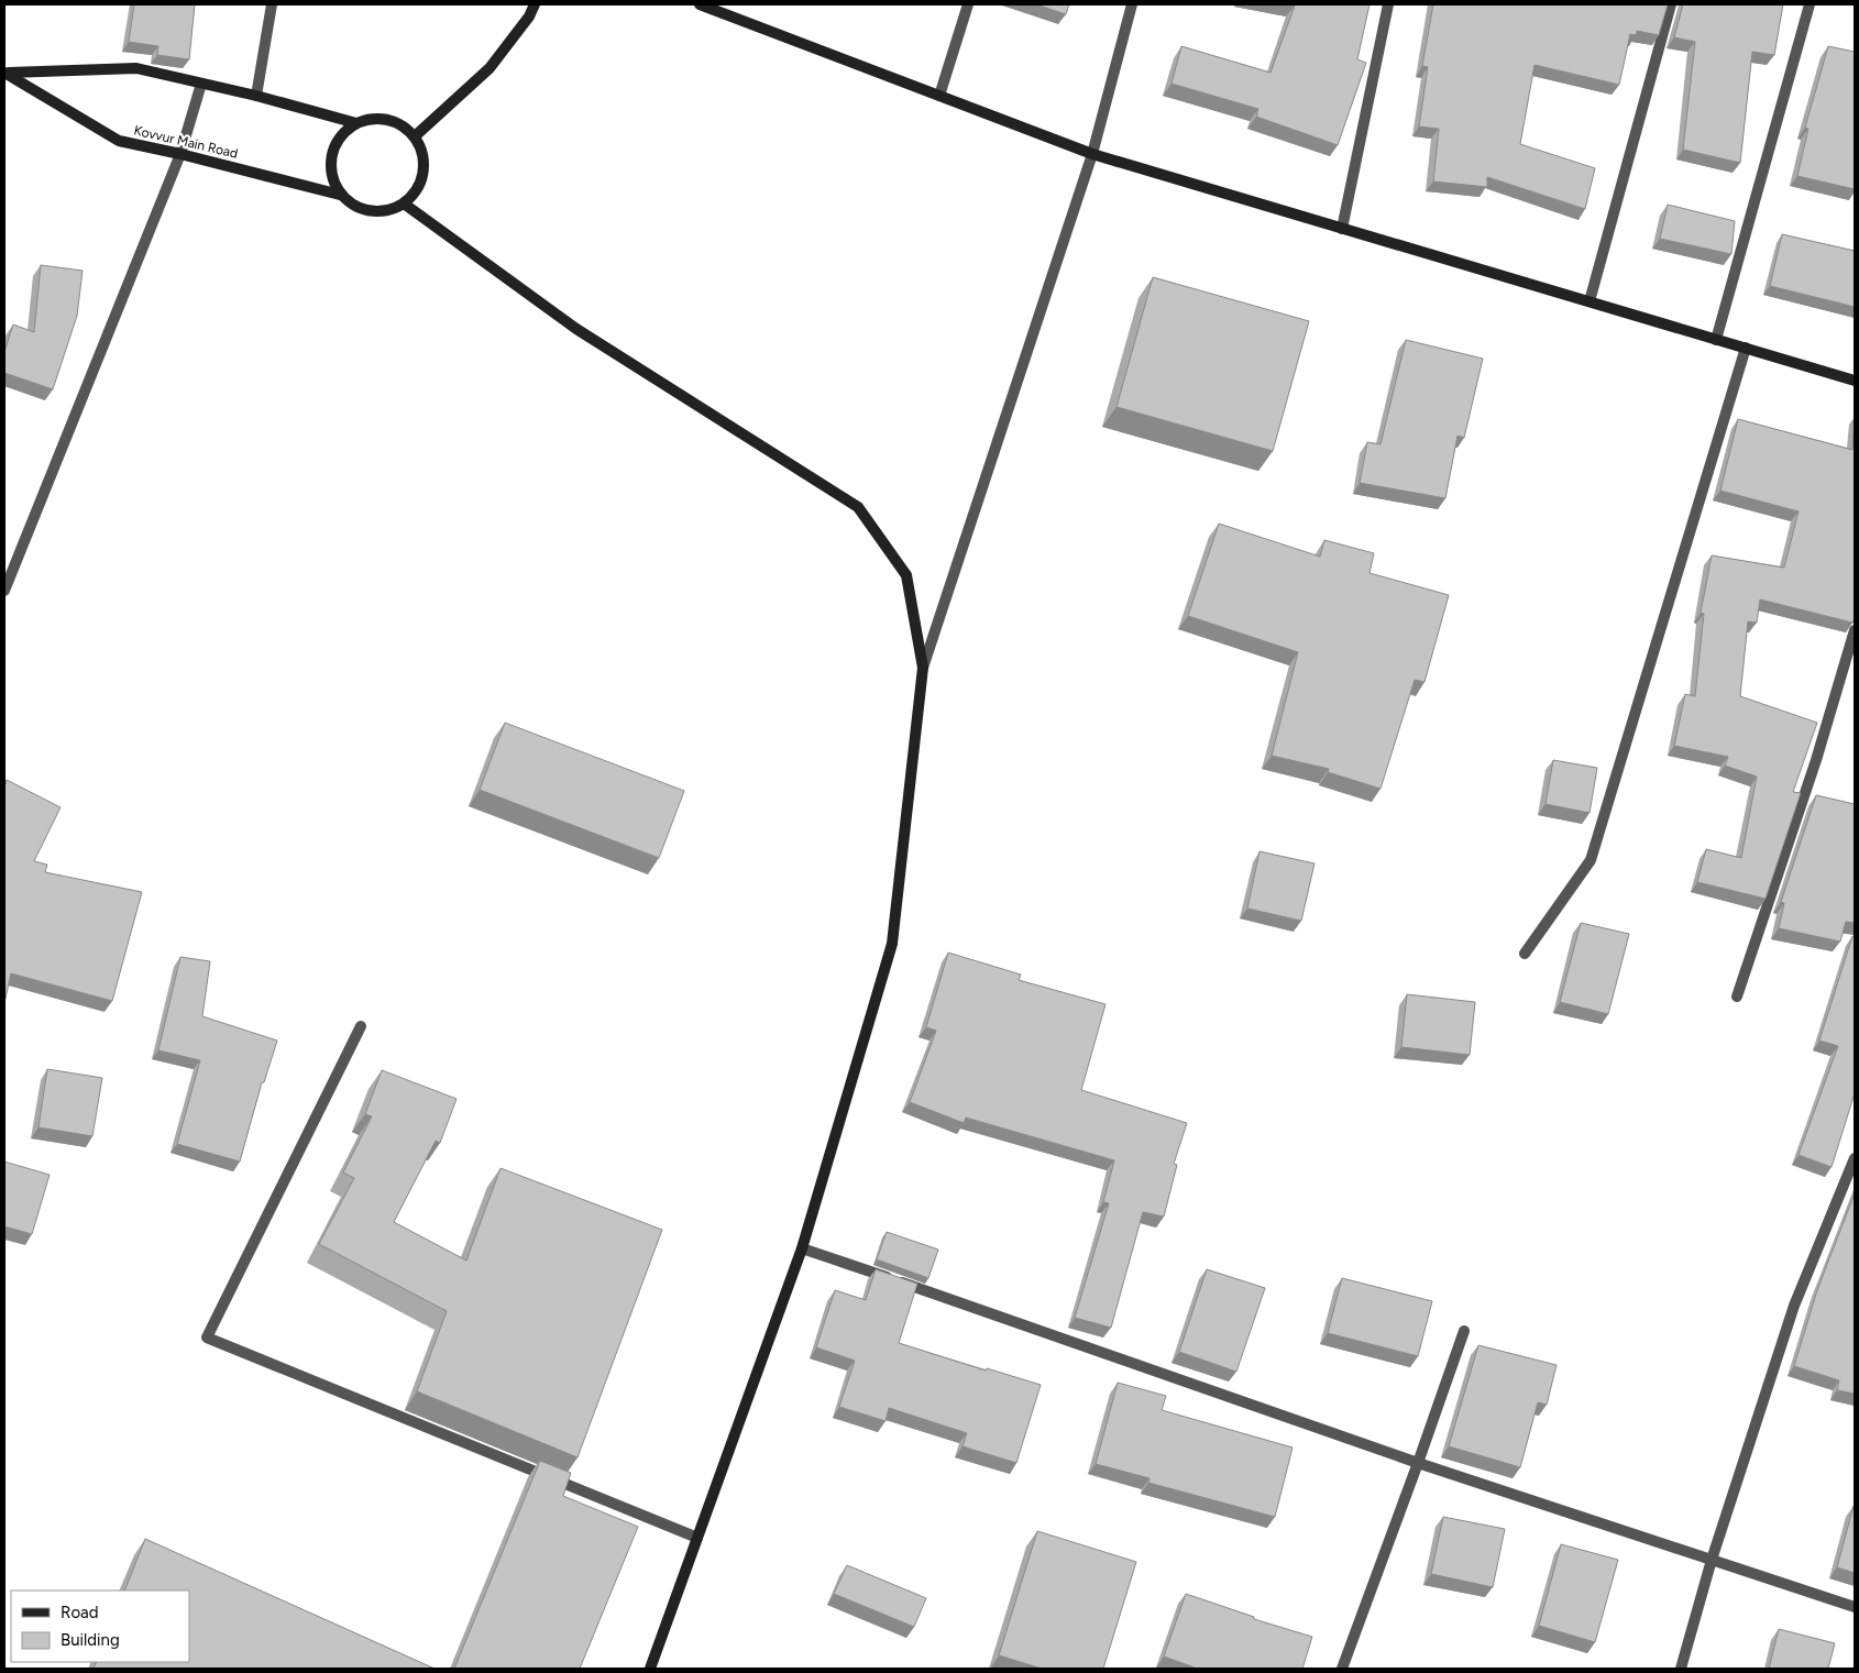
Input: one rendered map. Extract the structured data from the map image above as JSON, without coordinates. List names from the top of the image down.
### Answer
{
  "streets": {
    "main road": ["Kovvur Main Road"]
  },
  "legend": ["Road", "Building"]
}
